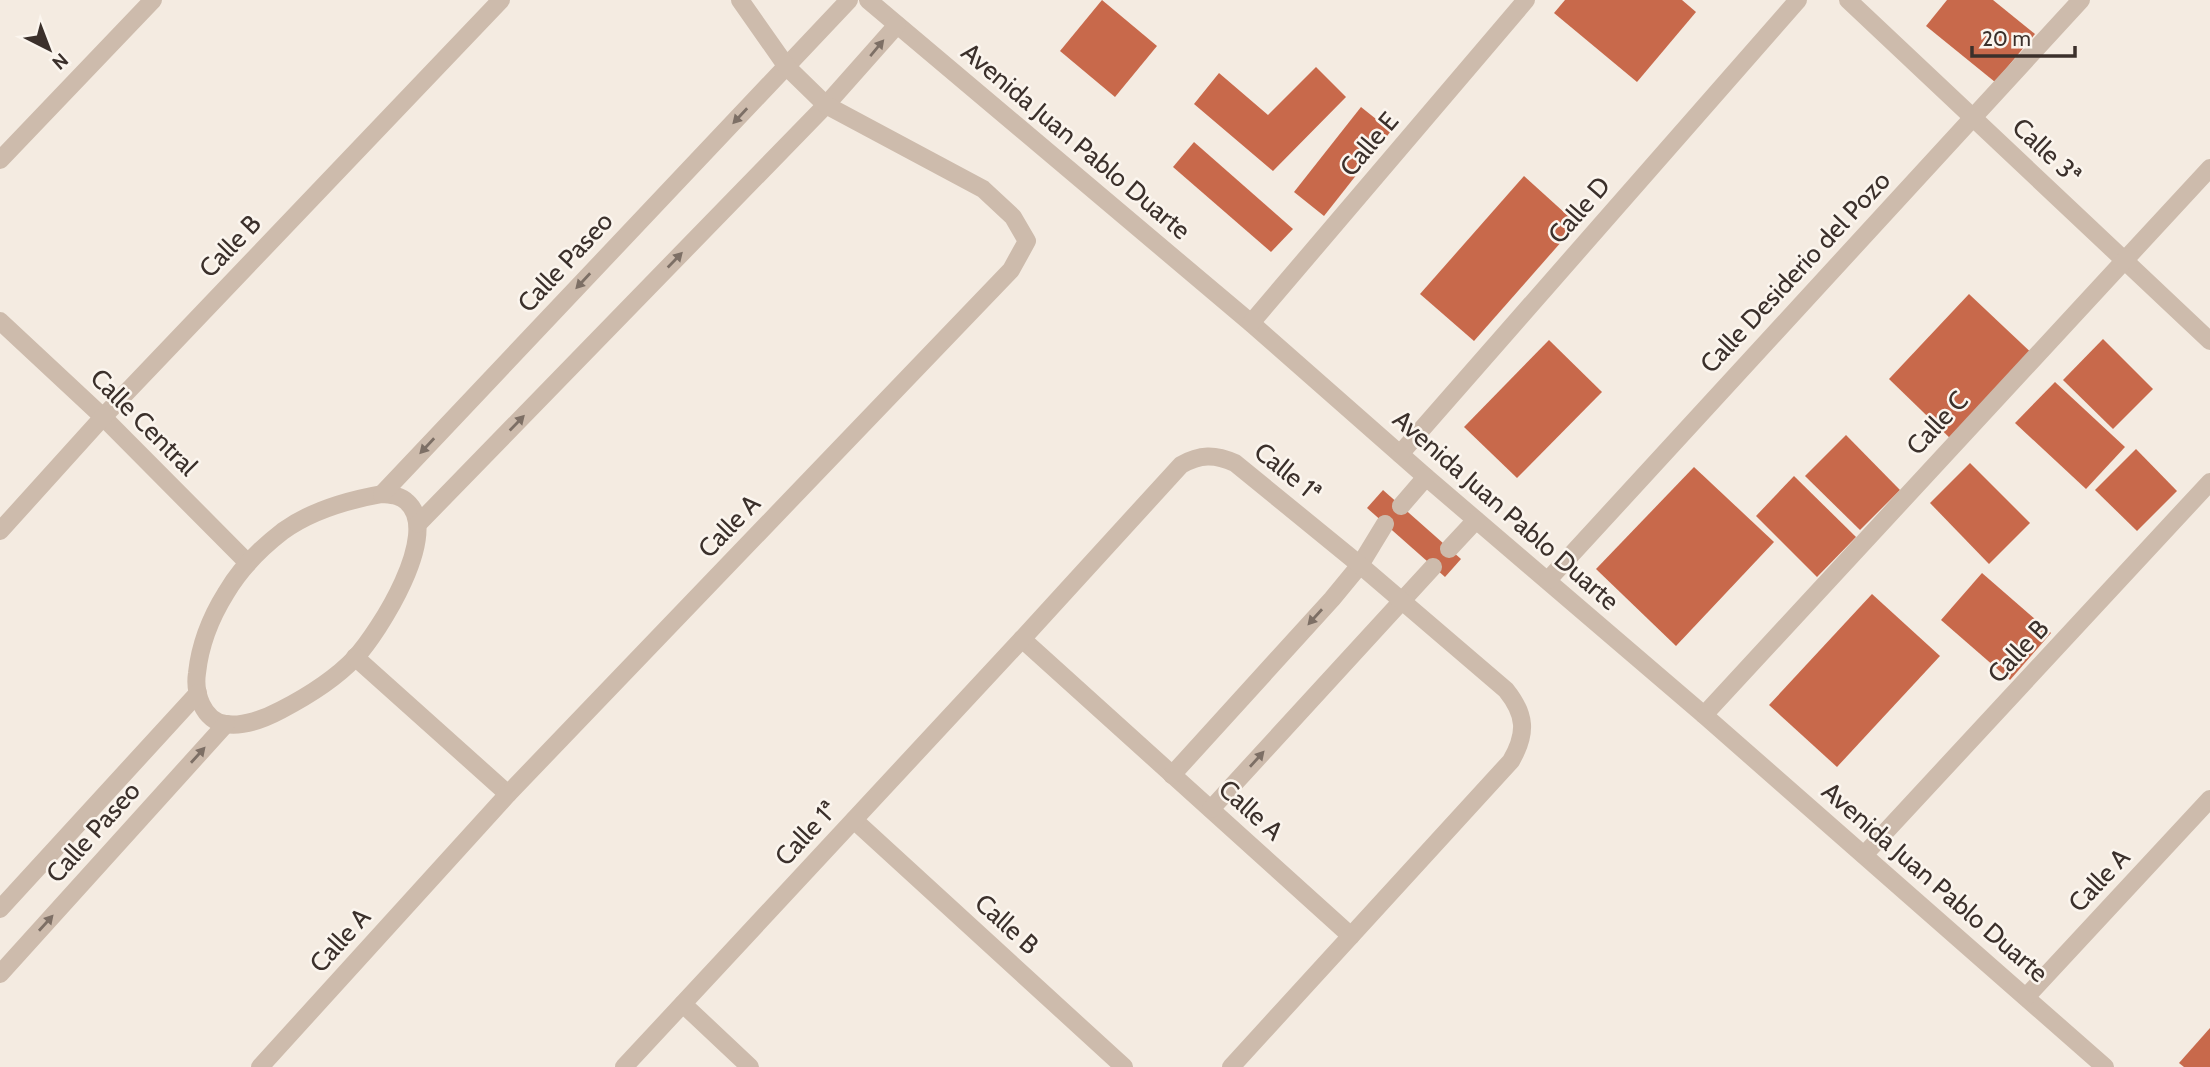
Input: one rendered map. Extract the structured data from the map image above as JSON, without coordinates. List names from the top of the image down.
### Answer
{
  "streets": {
    "street": [
      "Avenida Juan Pablo Duarte",
      "Calle E",
      "Calle 3ª",
      "Calle D",
      "Calle B",
      "Calle Paseo",
      "Calle Desiderio del Pozo",
      "Calle Central",
      "Calle C",
      "Calle 1ª",
      "Calle A"
    ]
  },
  "crossings": [
    ["Avenida Juan Pablo Duarte", "Calle E"],
    ["Avenida Juan Pablo Duarte", "Calle D"],
    ["Avenida Juan Pablo Duarte", "Calle B"],
    ["Avenida Juan Pablo Duarte", "Calle Desiderio del Pozo"],
    ["Avenida Juan Pablo Duarte", "Calle C"],
    ["Avenida Juan Pablo Duarte", "Calle A"],
    ["Calle 3ª", "Calle Desiderio del Pozo"],
    ["Calle 3ª", "Calle C"],
    ["Calle B", "Calle Central"],
    ["Calle B", "Calle 1ª"],
    ["Calle Paseo", "Calle A"],
    ["Calle 1ª", "Calle A"]
  ],
  "scale_bar": "20 m",
  "north": "bottom right"
}
